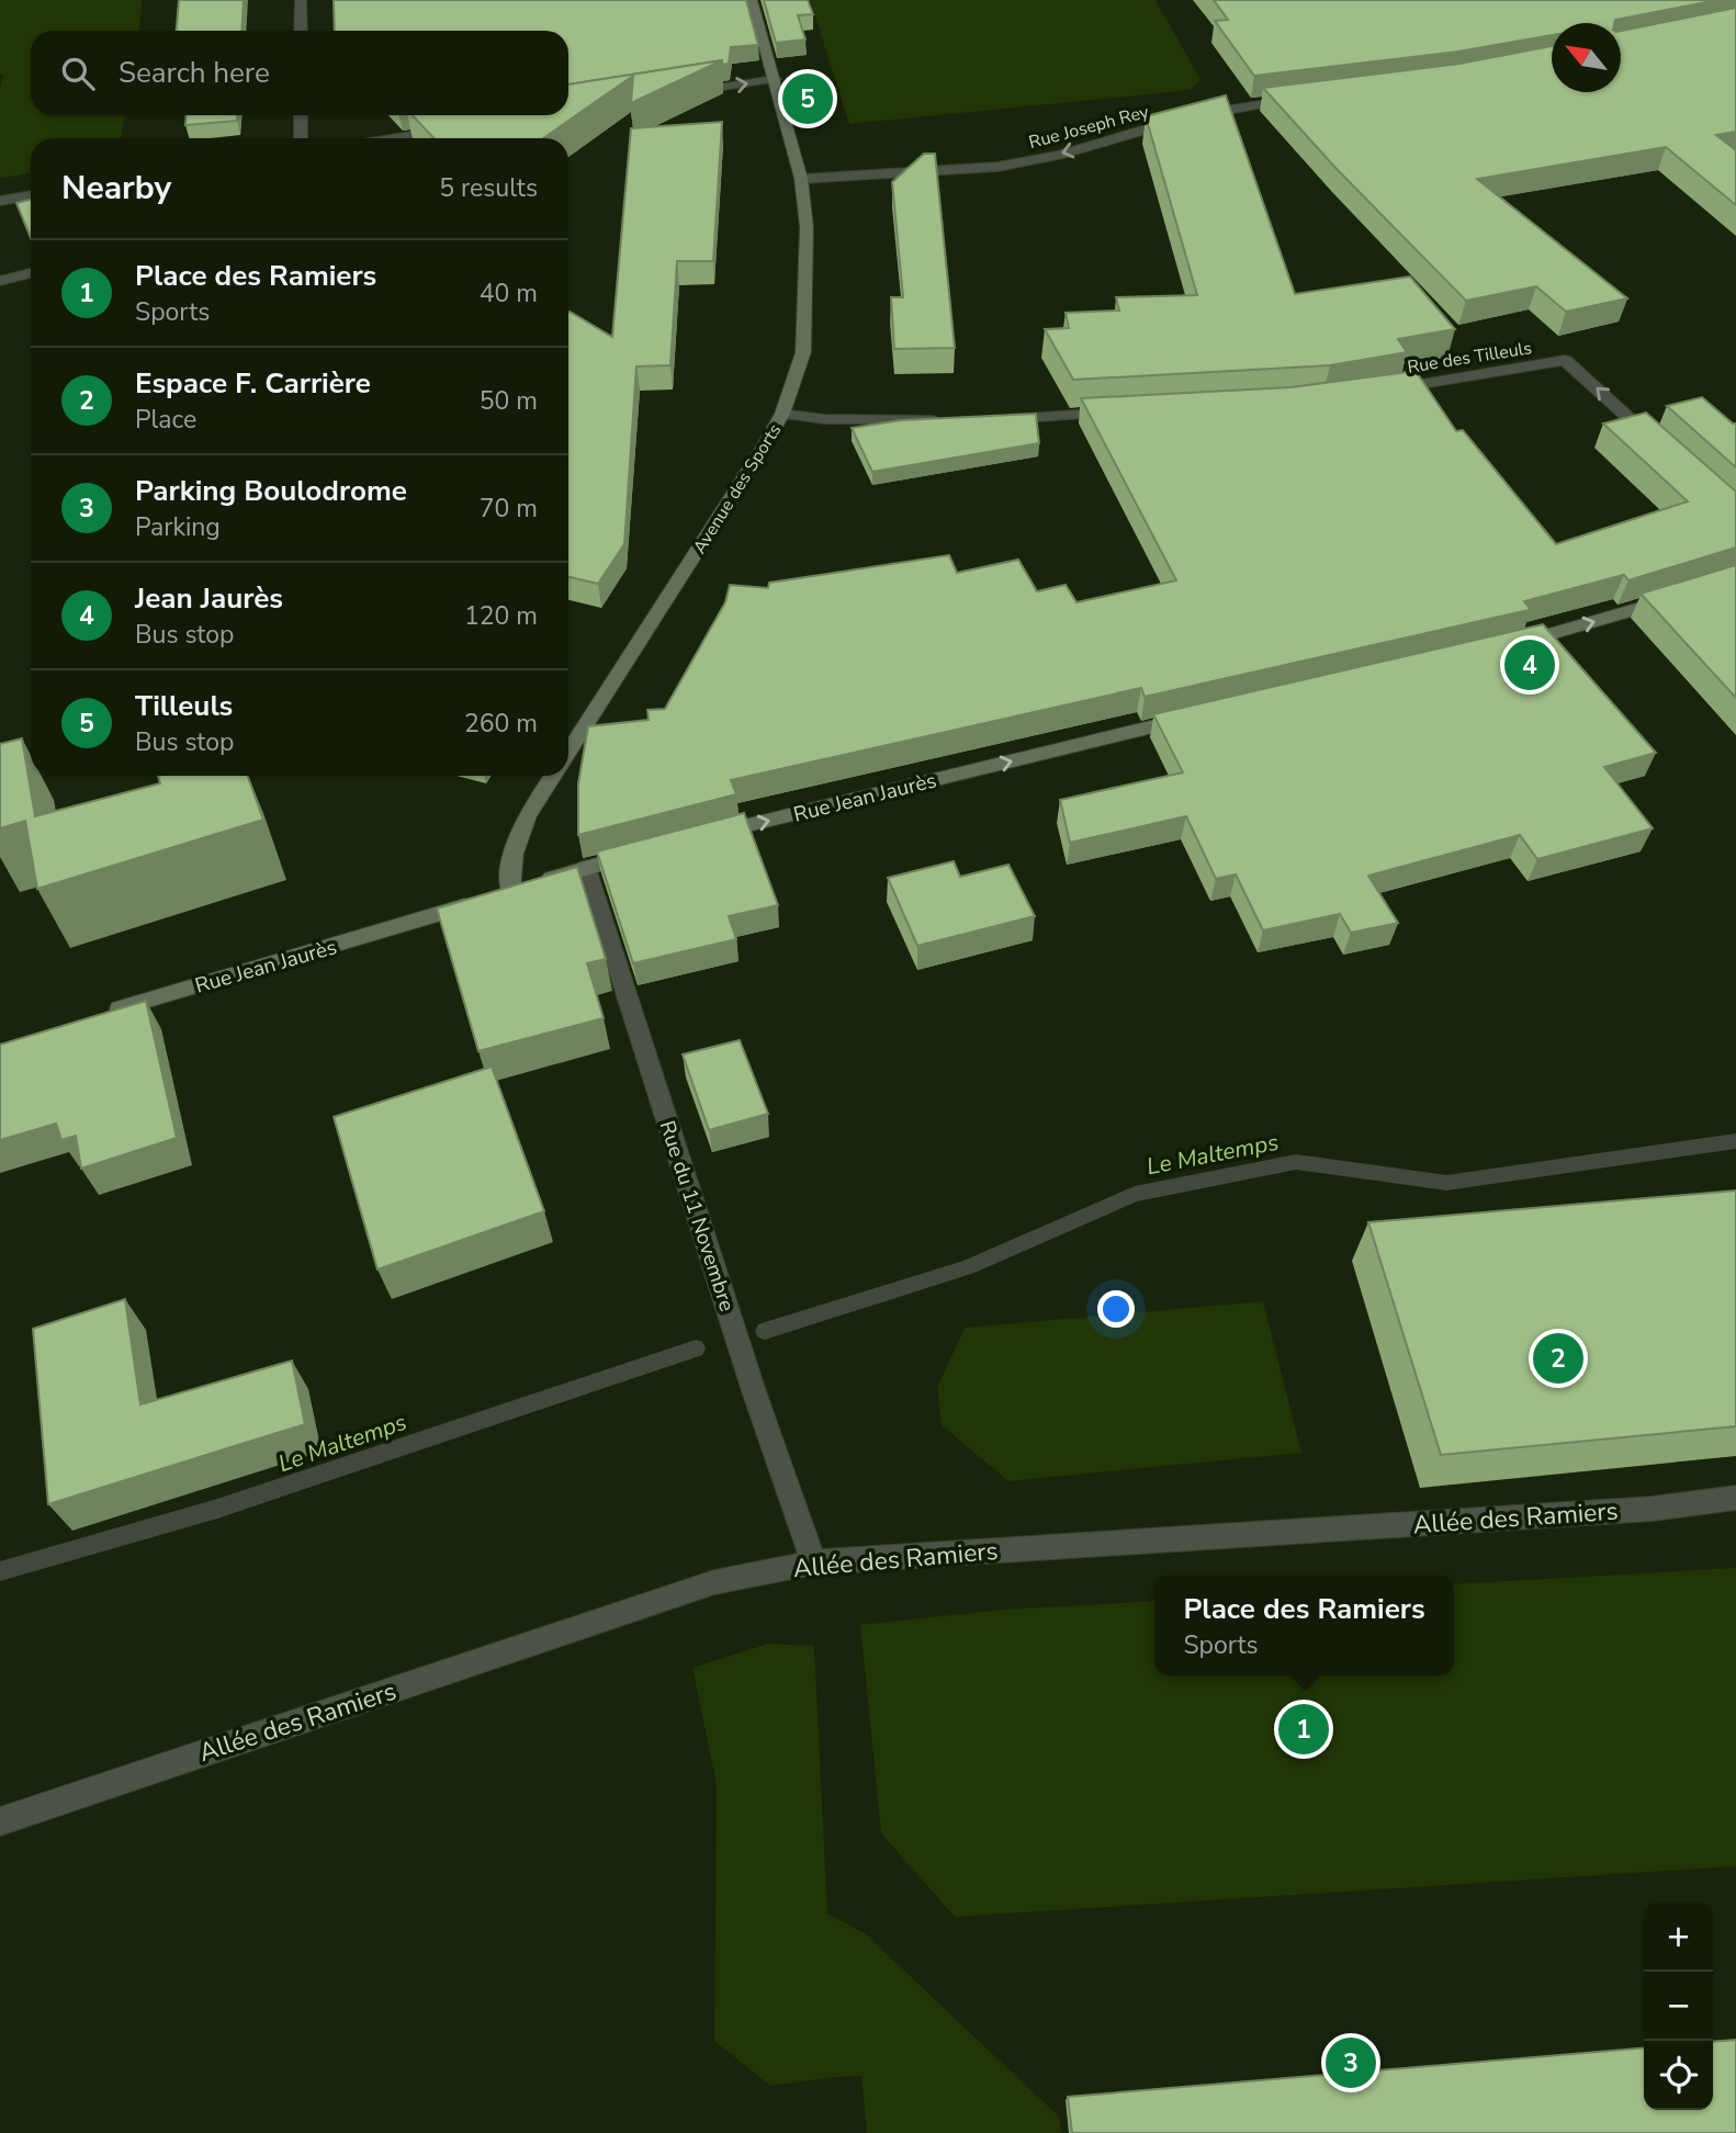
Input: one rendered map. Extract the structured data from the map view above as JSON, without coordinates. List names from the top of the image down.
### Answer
{
  "streets": {
    "main road": ["Avenue des Sports", "Rue Jean Jaurès"],
    "street": [
      "Rue Joseph Rey",
      "Rue des Tilleuls",
      "Rue du 11 Novembre",
      "Allée des Ramiers"
    ]
  },
  "crossings": [
    ["Rue Joseph Rey", "Avenue des Sports"],
    ["Avenue des Sports", "Rue Jean Jaurès"],
    ["Rue Jean Jaurès", "Rue du 11 Novembre"],
    ["Rue du 11 Novembre", "Allée des Ramiers"]
  ],
  "one_way": ["Rue Joseph Rey", "Rue des Tilleuls", "Rue Jean Jaurès"],
  "water": ["Le Maltemps"],
  "north": "top left",
  "page": {
    "search": "Search here",
    "pins": [
      "5",
      "4",
      "2",
      "1",
      "3"
    ],
    "heading": ["Nearby", "5 results"],
    "list": [
      {
        "mark": "1",
        "name": "Place des Ramiers",
        "note": "Sports",
        "value": "40 m"
      },
      {
        "mark": "2",
        "name": "Espace F. Carrière",
        "note": "Place",
        "value": "50 m"
      },
      {
        "mark": "3",
        "name": "Parking Boulodrome",
        "note": "Parking",
        "value": "70 m"
      },
      {
        "mark": "4",
        "name": "Jean Jaurès",
        "note": "Bus stop",
        "value": "120 m"
      },
      {
        "mark": "5",
        "name": "Tilleuls",
        "note": "Bus stop",
        "value": "260 m"
      }
    ],
    "popup": ["Place des Ramiers", "Sports"],
    "map_buttons": ["+", "−"]
  }
}
